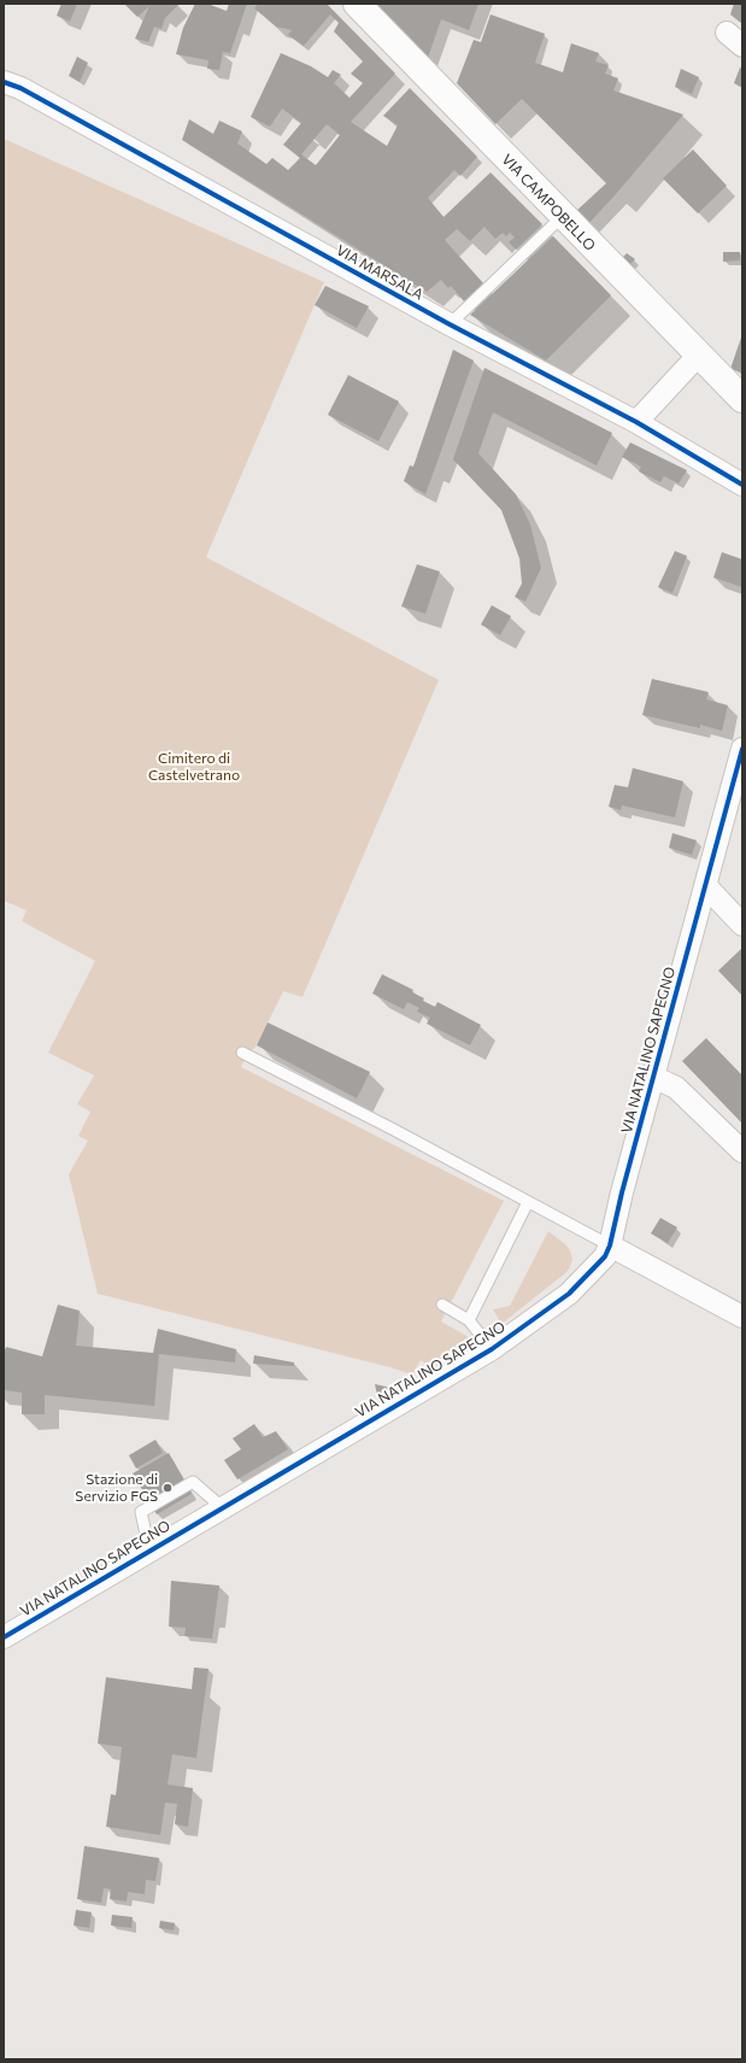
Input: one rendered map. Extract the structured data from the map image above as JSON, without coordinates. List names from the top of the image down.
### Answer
{
  "streets": {
    "main road": ["VIA CAMPOBELLO"],
    "street": ["VIA MARSALA", "VIA NATALINO SAPEGNO"]
  },
  "parks": ["Cimitero di Castelvetrano"],
  "places": ["Stazione di Servizio FGS"]
}
